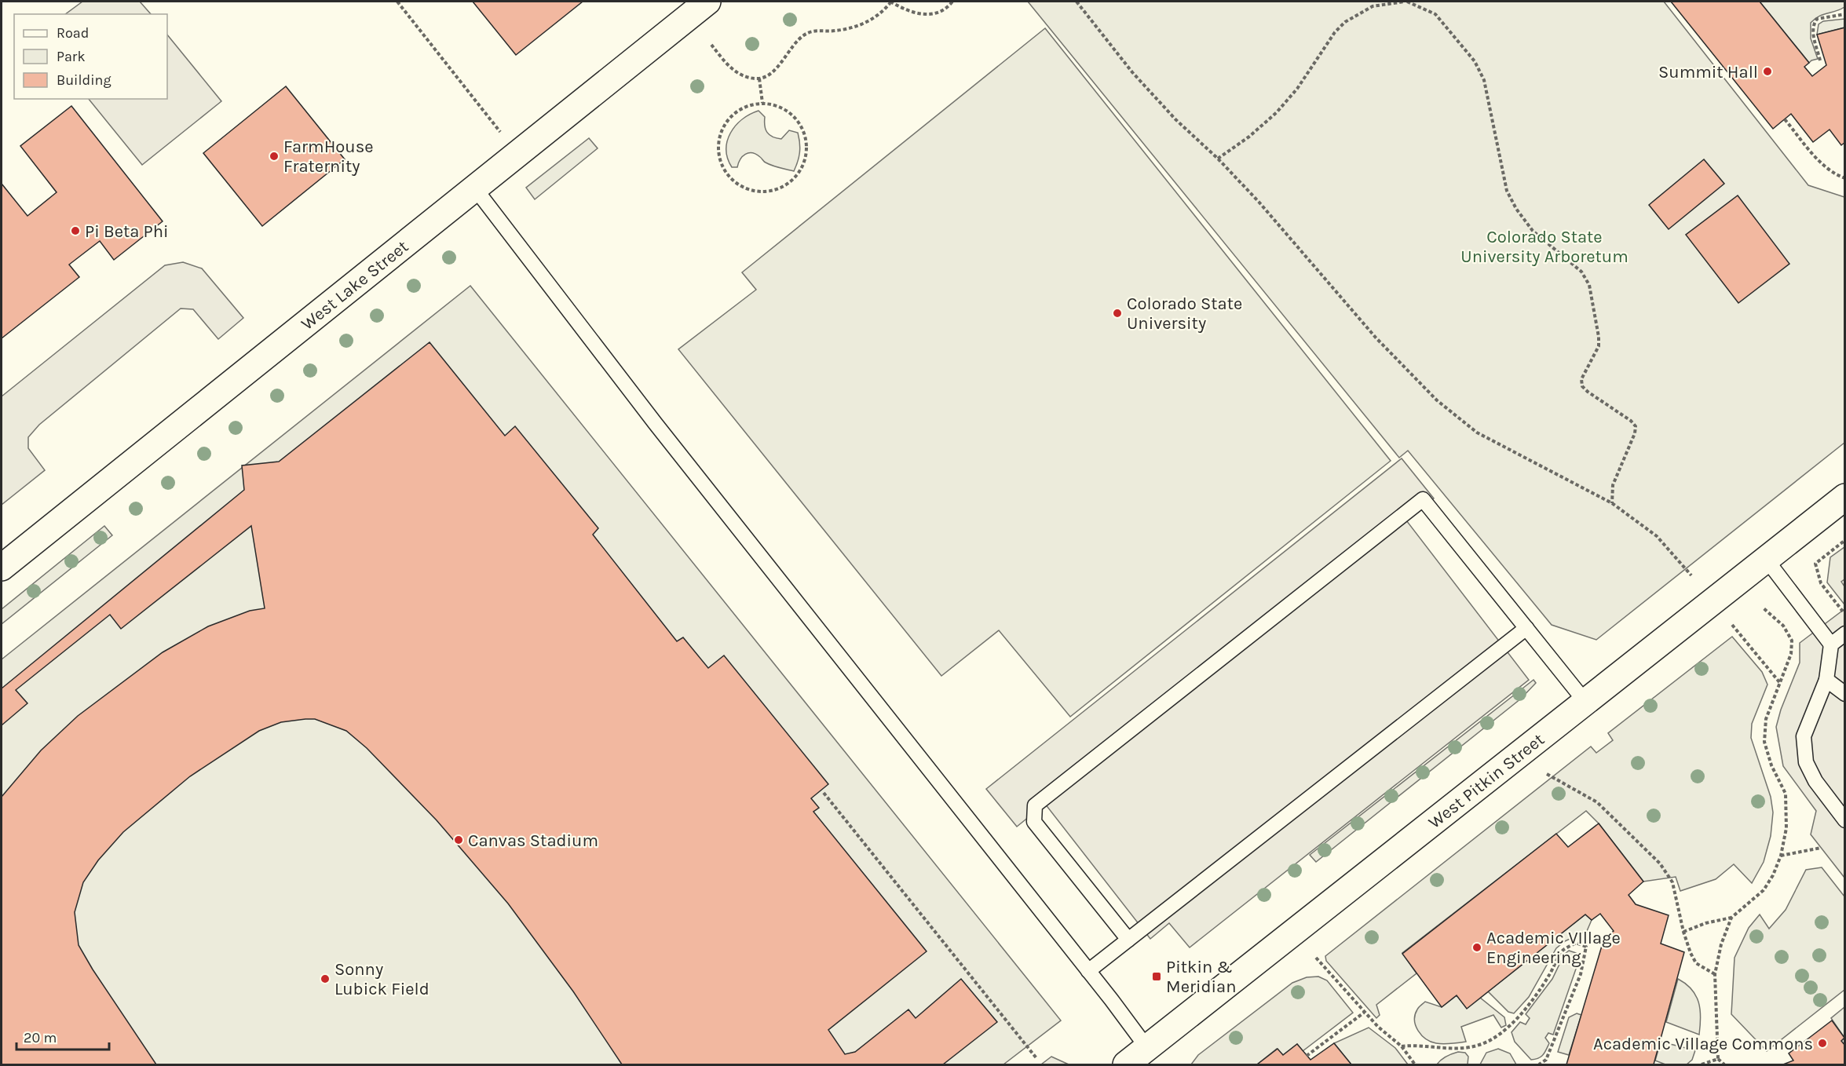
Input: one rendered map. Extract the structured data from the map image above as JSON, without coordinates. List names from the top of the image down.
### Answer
{
  "streets": {
    "street": ["West Lake Street", "West Pitkin Street"]
  },
  "parks": ["Colorado State University Arboretum"],
  "places": {
    "other": [
      "Summit Hall",
      "FarmHouse Fraternity",
      "Pi Beta Phi",
      "Colorado State University",
      "Canvas Stadium",
      "Academic VIllage Engineering",
      "Sonny Lubick Field",
      "Academic Village Commons"
    ],
    "transit": ["Pitkin & Meridian"]
  },
  "legend": ["Road", "Park", "Building"],
  "scale_bar": "20 m"
}
